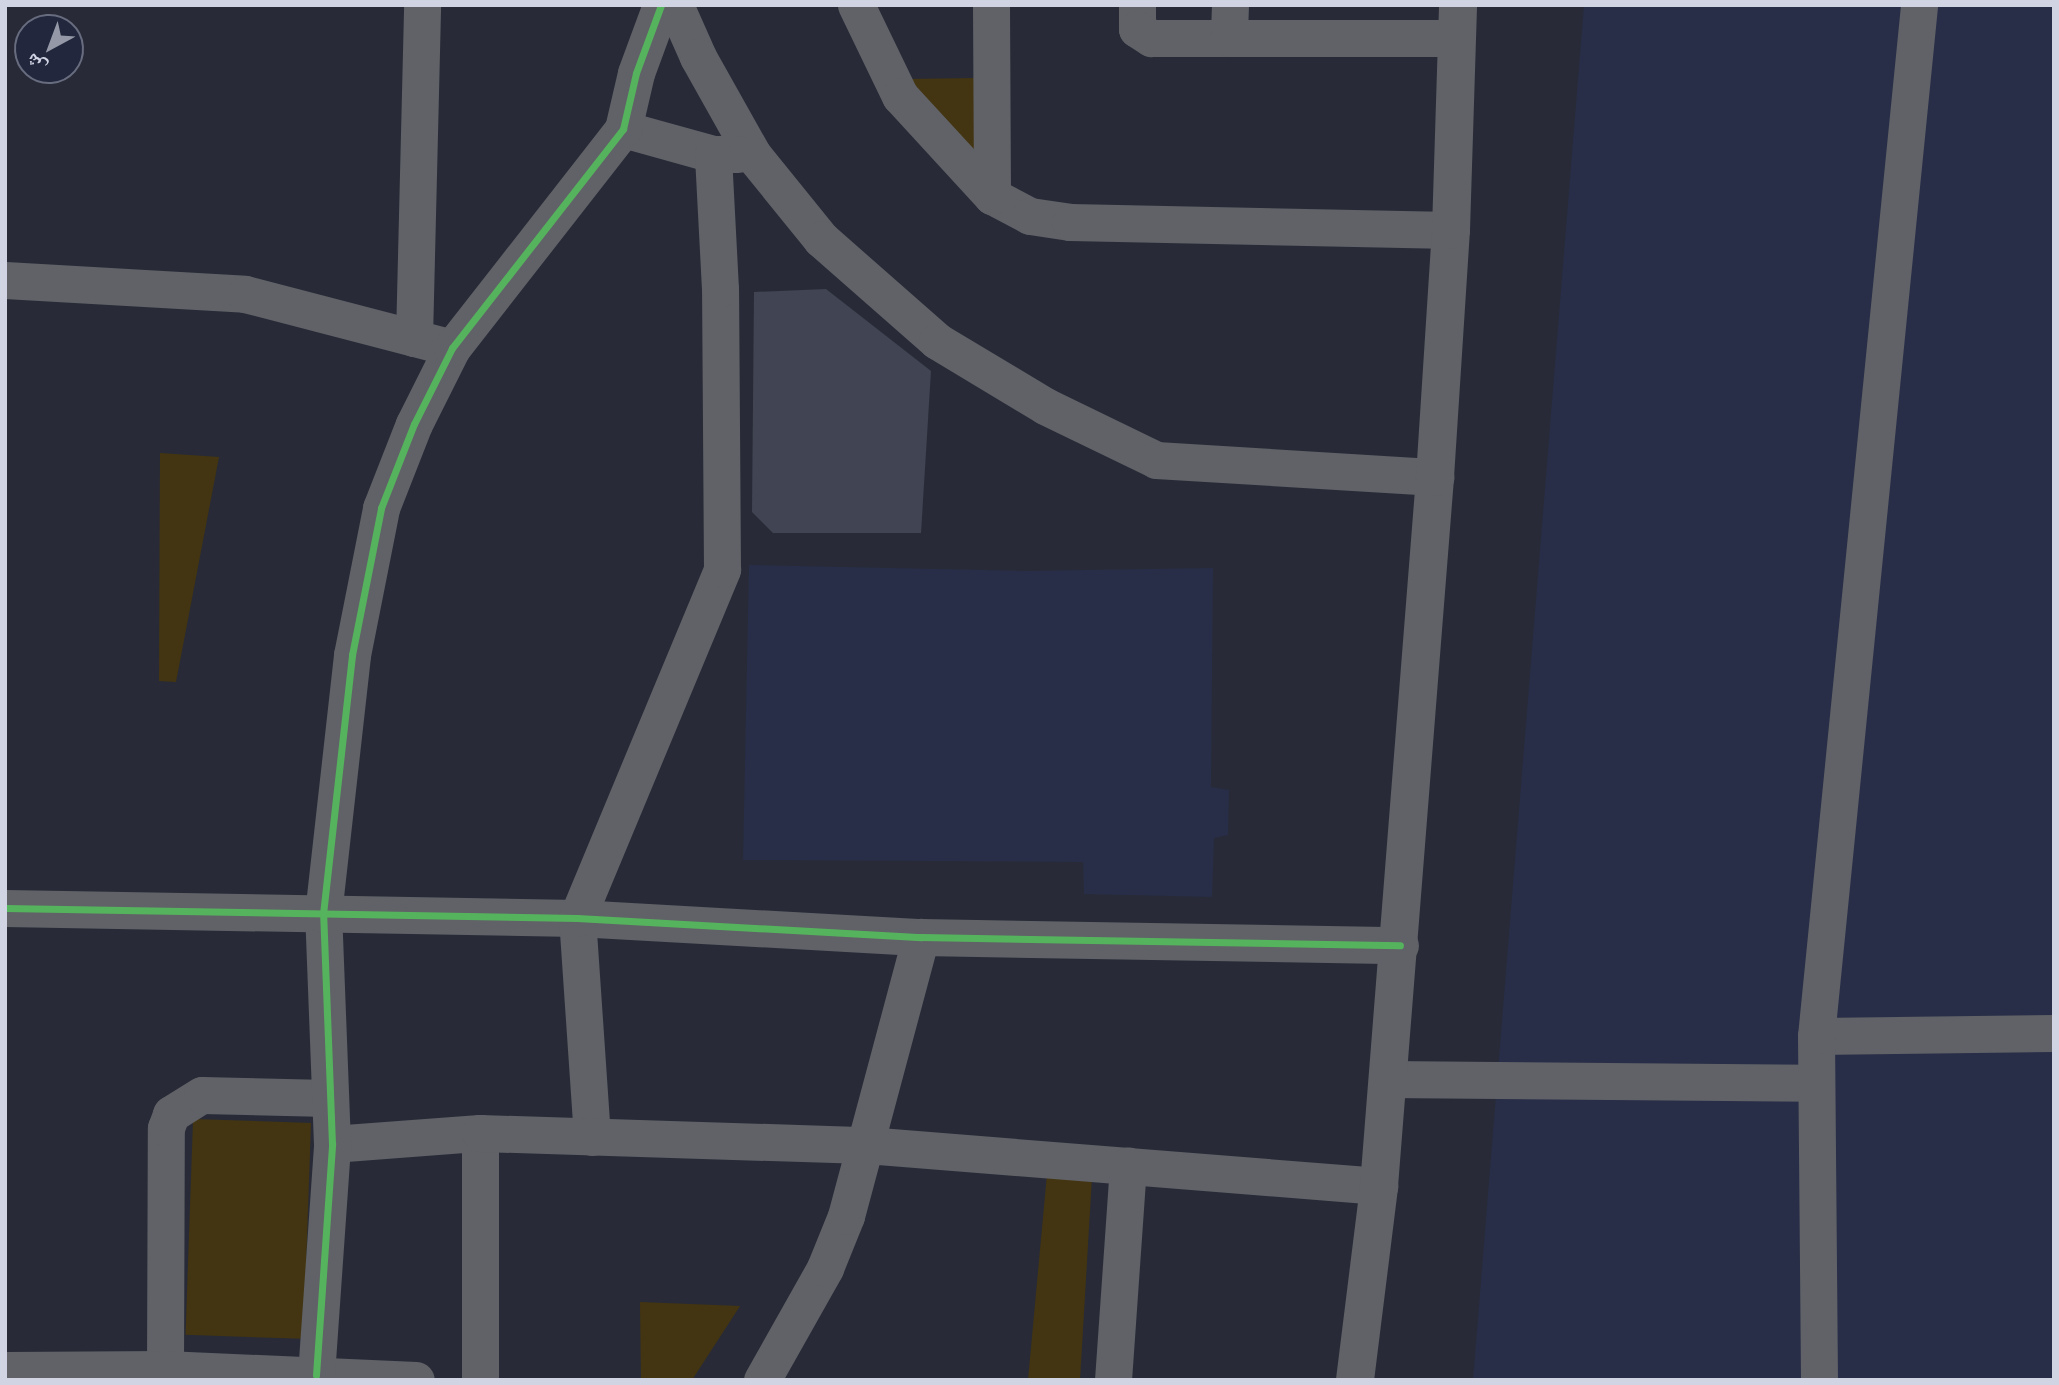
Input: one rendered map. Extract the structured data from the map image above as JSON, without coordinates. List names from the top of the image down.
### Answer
{
  "north": "bottom left"
}
